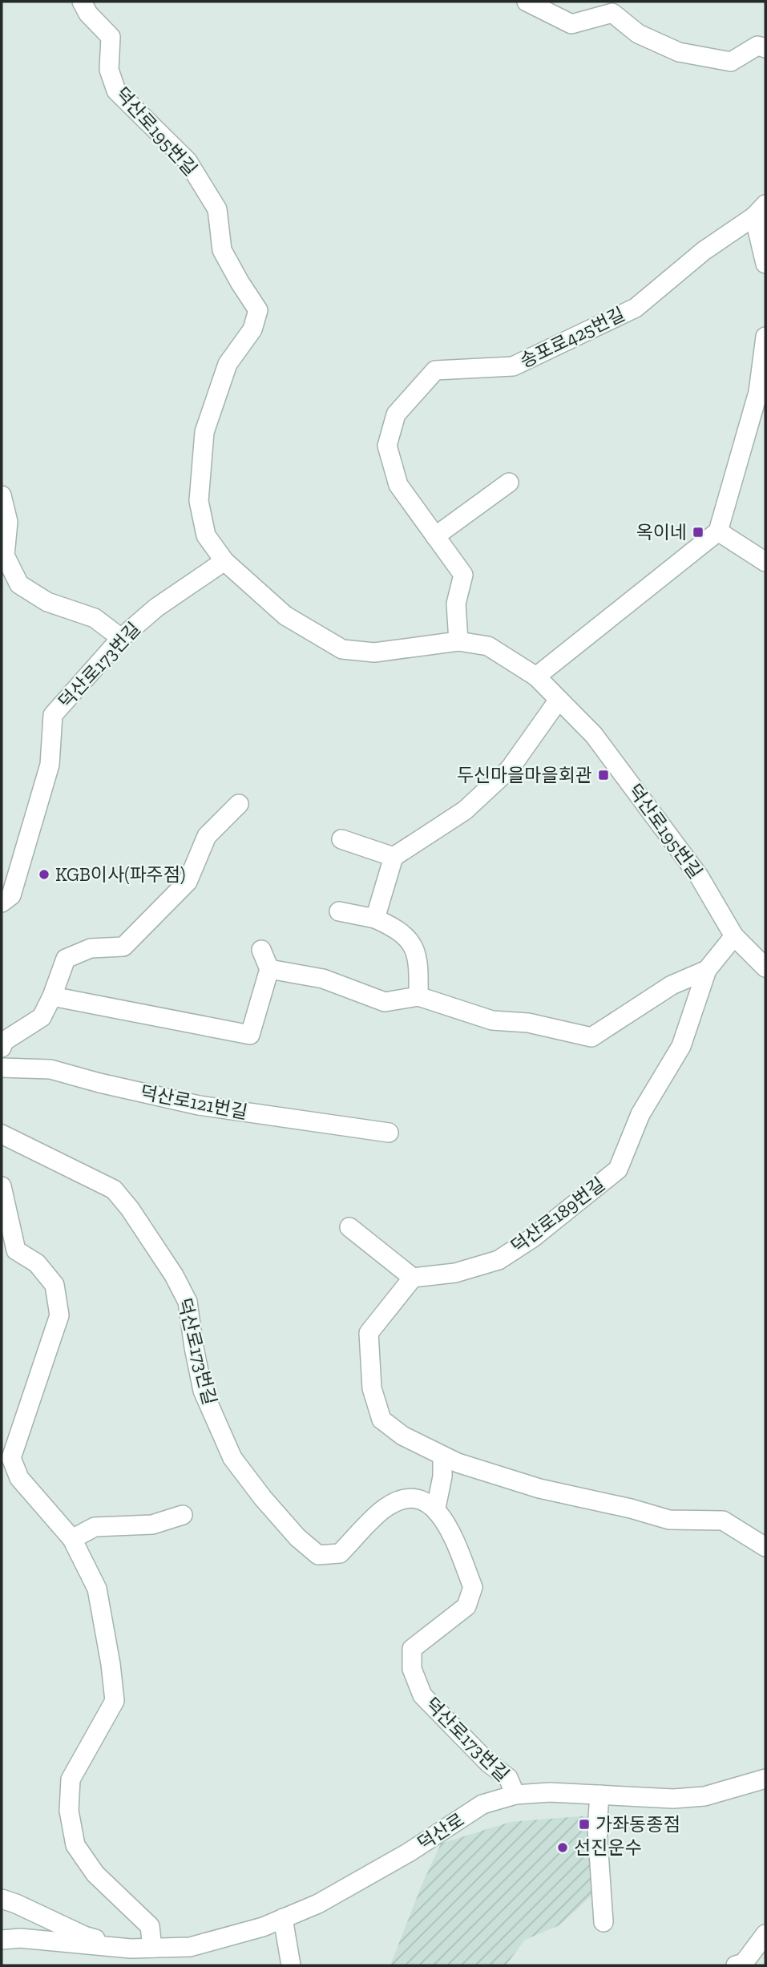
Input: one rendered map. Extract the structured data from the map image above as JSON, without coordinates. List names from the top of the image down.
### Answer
{
  "streets": {
    "street": [
      "덕산로195번길",
      "송포로425번길",
      "덕산로173번길",
      "덕산로121번길",
      "덕산로189번길",
      "덕산로"
    ]
  },
  "crossings": [
    ["덕산로195번길", "송포로425번길"],
    ["덕산로195번길", "덕산로173번길"],
    ["덕산로173번길", "덕산로"]
  ],
  "places": {
    "transit": ["옥이네", "두신마을마을회관", "가좌동종점"],
    "other": ["KGB이사(파주점)", "선진운수"]
  }
}
